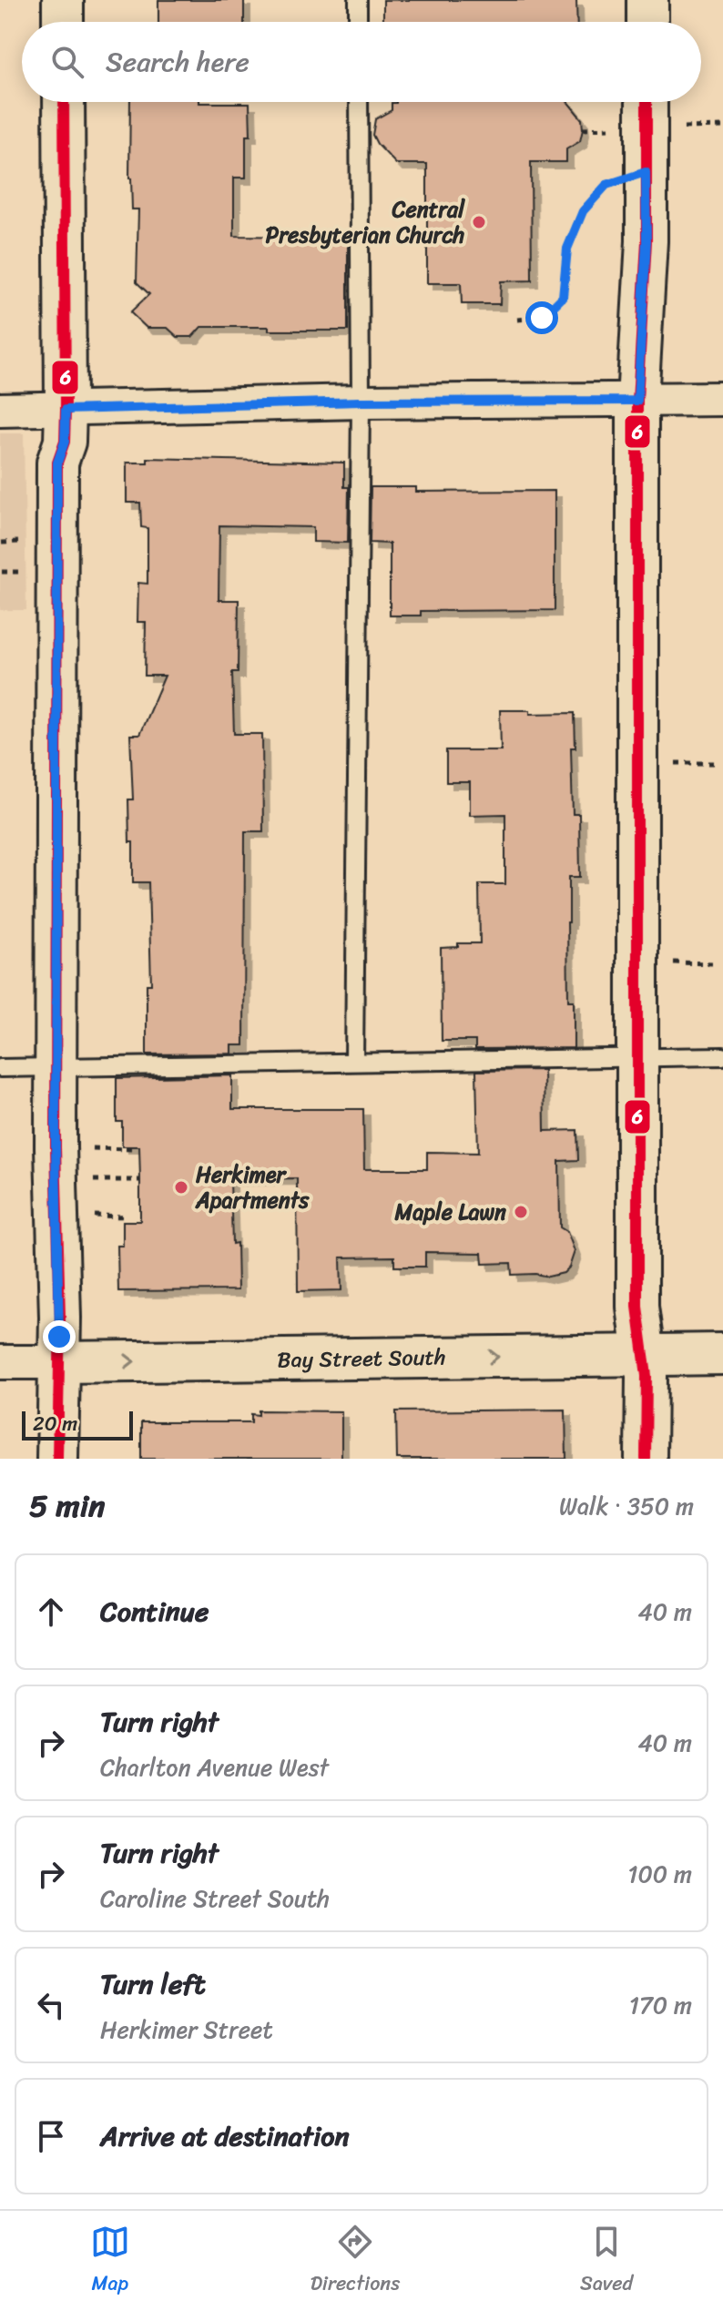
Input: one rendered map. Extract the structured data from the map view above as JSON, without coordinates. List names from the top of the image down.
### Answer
{
  "streets": {
    "street": ["Bay Street South"]
  },
  "one_way": ["Bay Street South"],
  "places": ["Central Presbyterian Church", "Herkimer Apartments", "Maple Lawn"],
  "lines": ["transit line 6"],
  "scale_bar": "20 m",
  "page": {
    "search": "Search here",
    "scale": "20 m",
    "heading": ["5 min", "Walk · 350 m"],
    "list": [
      ["Continue", "40 m"],
      ["Turn right", "Charlton Avenue West", "40 m"],
      ["Turn right", "Caroline Street South", "100 m"],
      ["Turn left", "Herkimer Street", "170 m"],
      "Arrive at destination"
    ],
    "nav": ["Map", "Directions", "Saved"]
  }
}
